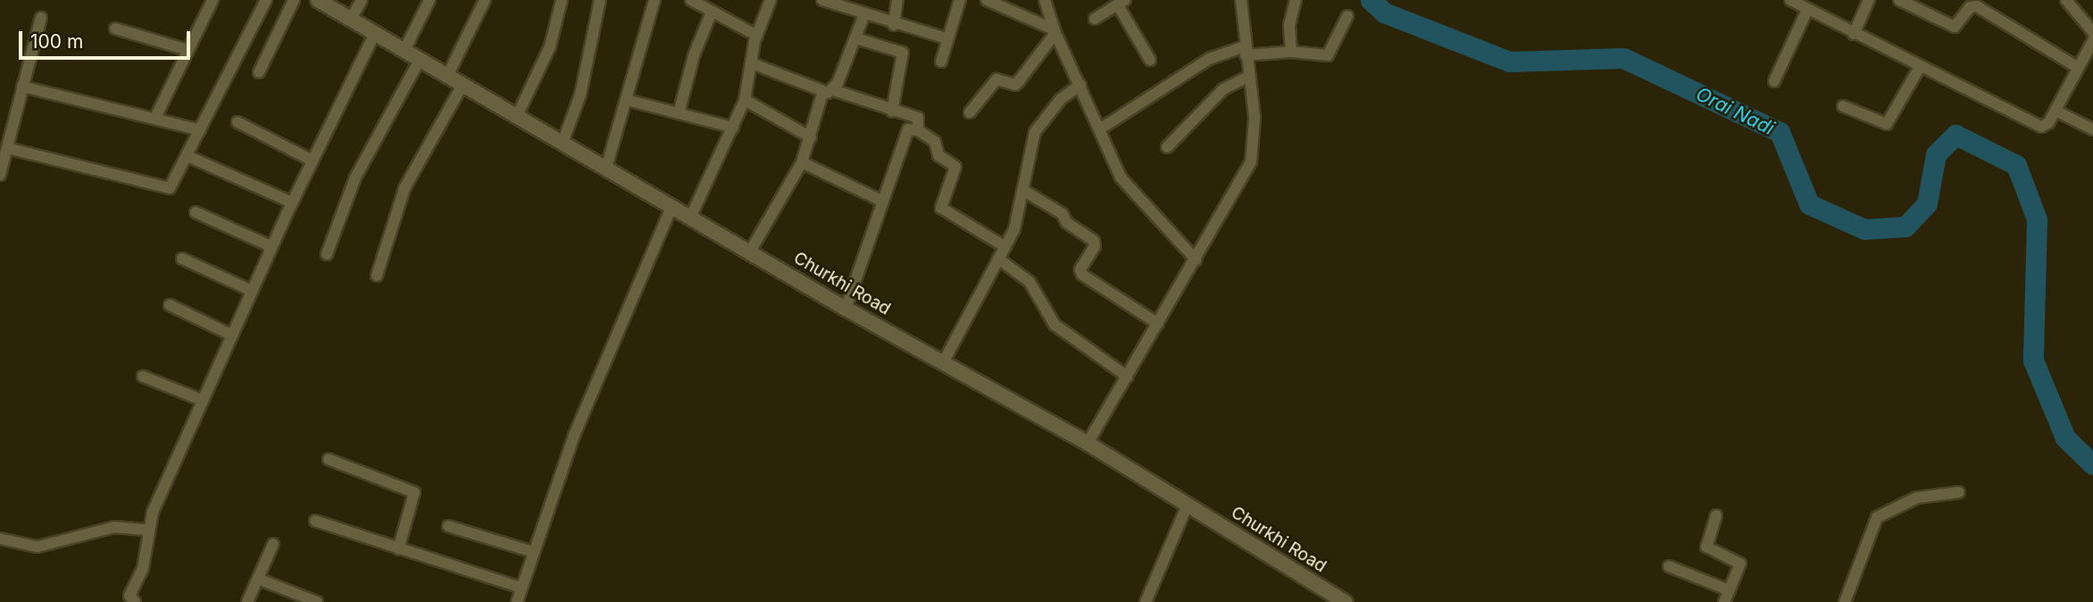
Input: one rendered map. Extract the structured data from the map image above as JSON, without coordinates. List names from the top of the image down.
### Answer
{
  "streets": {
    "street": ["Churkhi Road"]
  },
  "water": ["Orai Nadi"],
  "scale_bar": "100 m"
}
